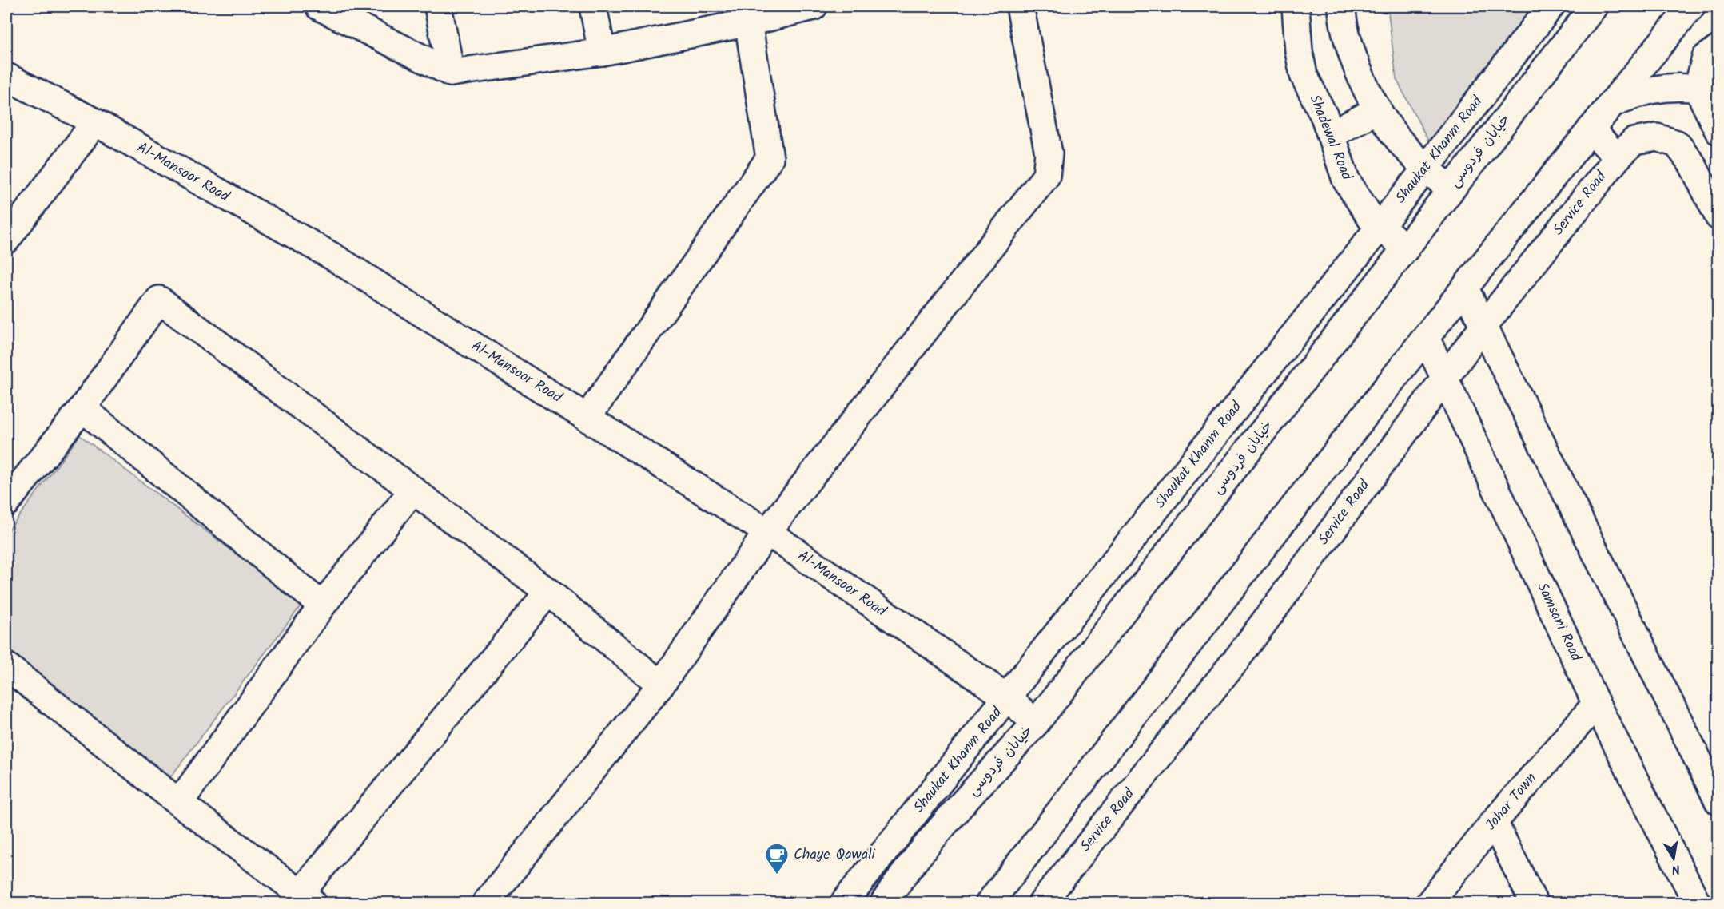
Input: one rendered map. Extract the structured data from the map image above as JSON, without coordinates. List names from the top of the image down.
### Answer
{
  "streets": {
    "street": [
      "Shadewal Road",
      "Shaukat Khanm Road",
      "خیابان فردوسی",
      "Al-Mansoor Road",
      "Service Road",
      "Samsani Road",
      "Johar Town"
    ]
  },
  "crossings": [
    ["Shadewal Road", "Shaukat Khanm Road"],
    ["Shadewal Road", "خیابان فردوسی"],
    ["Shaukat Khanm Road", "Al-Mansoor Road"],
    ["خیابان فردوسی", "Al-Mansoor Road"],
    ["Service Road", "Samsani Road"],
    ["Samsani Road", "Johar Town"]
  ],
  "places": {
    "cafe": ["Chaye Qawali"]
  },
  "north": "bottom"
}
